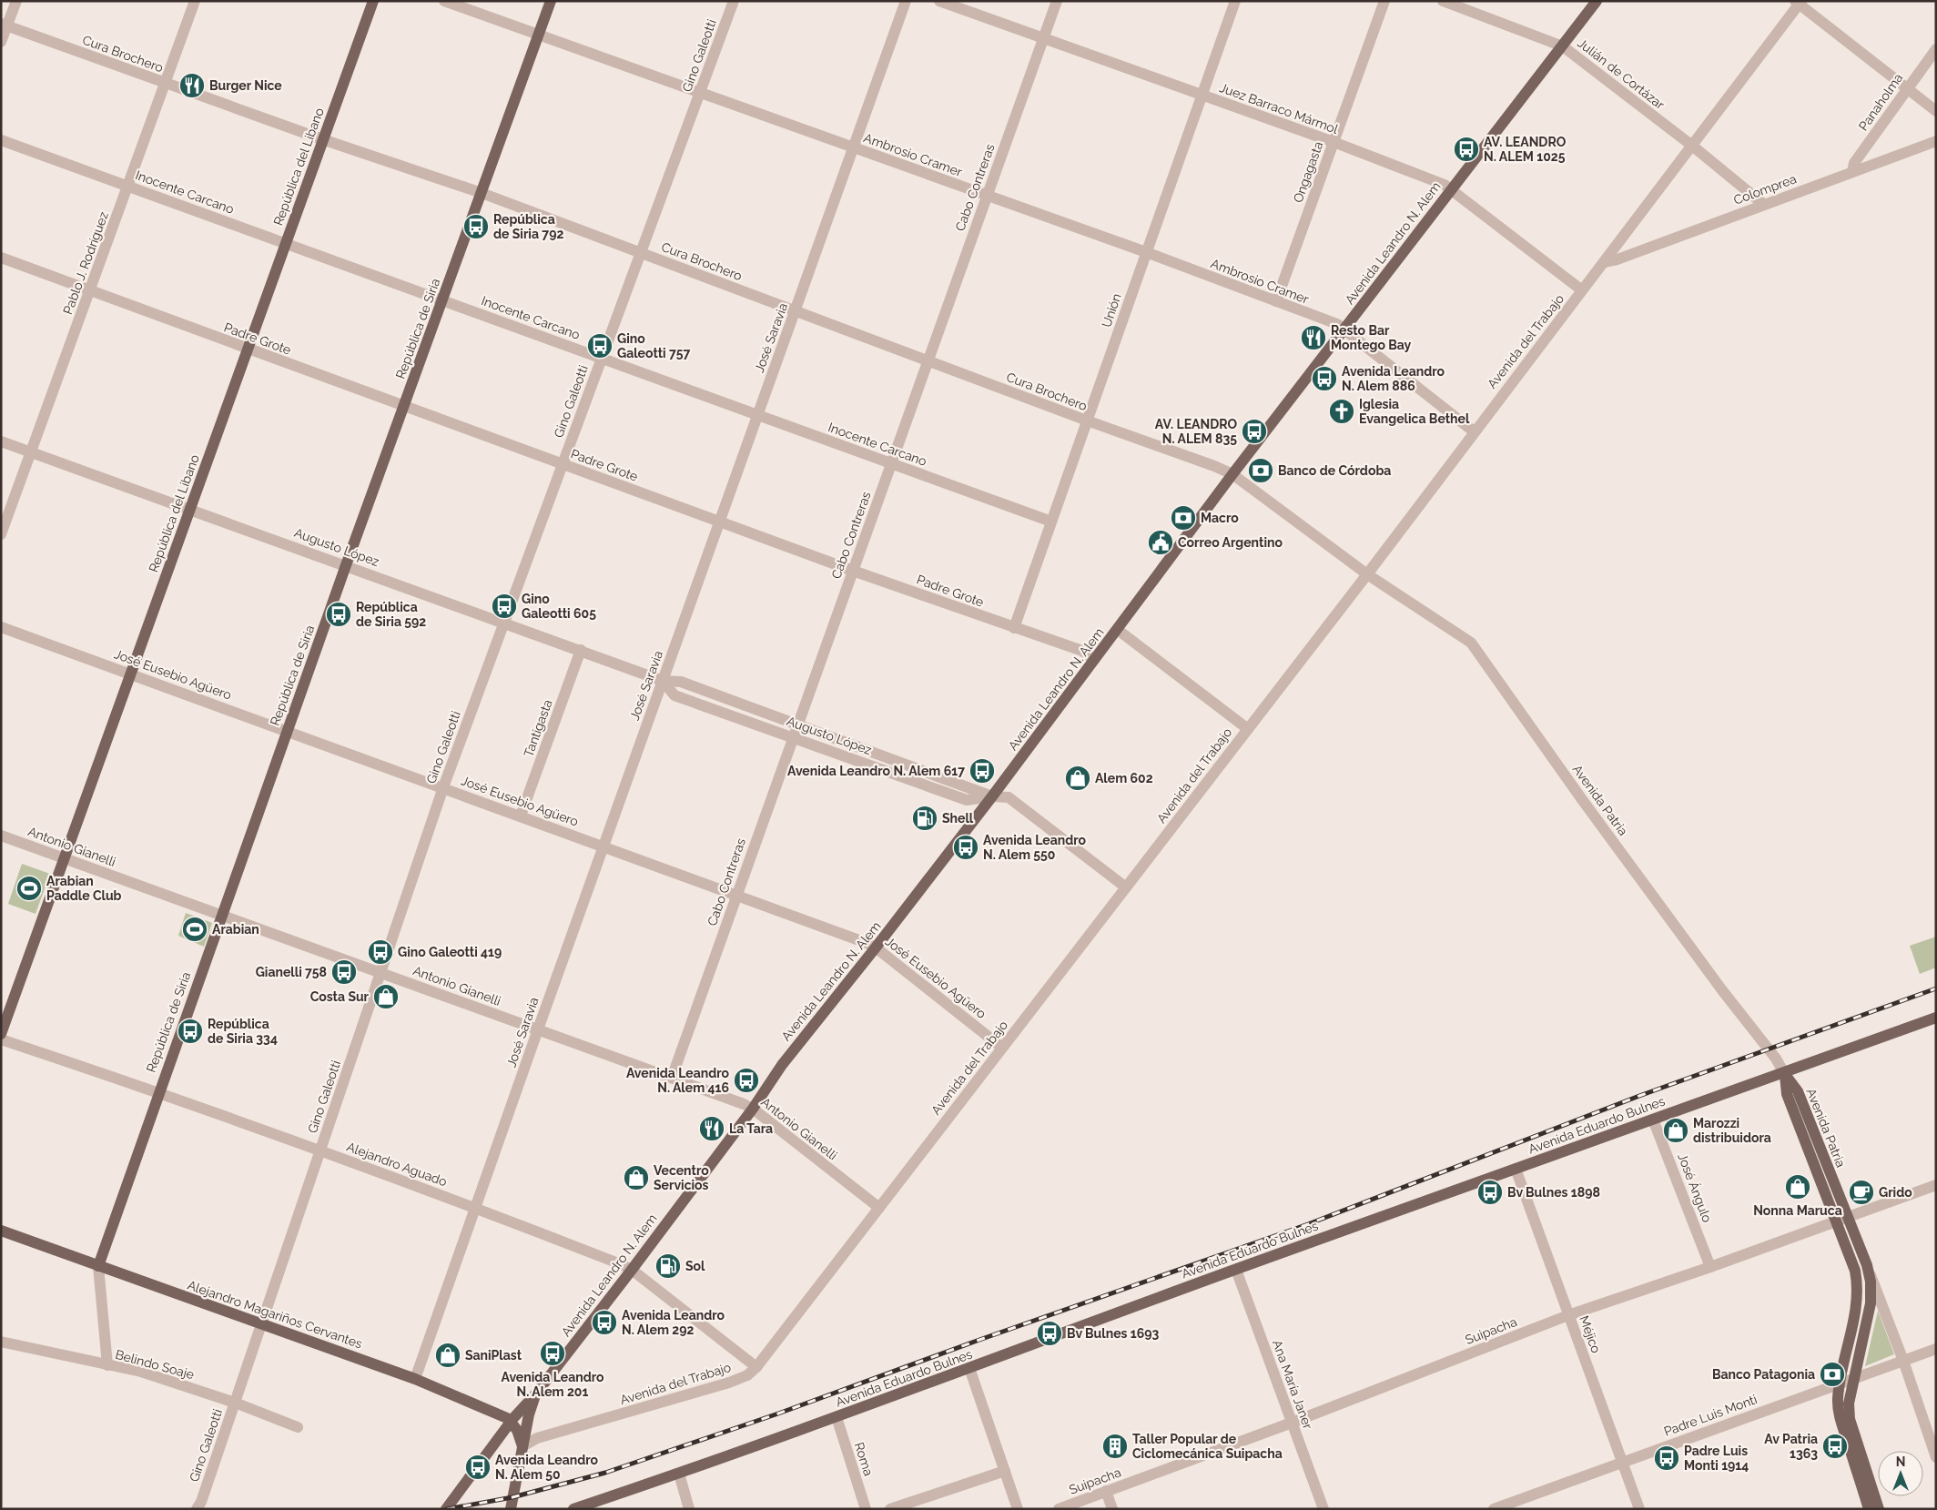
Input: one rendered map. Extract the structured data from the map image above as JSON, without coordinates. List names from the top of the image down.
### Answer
{
  "streets": {
    "main road": [
      "República del Libano",
      "Avenida Leandro N. Alem",
      "República de Siria",
      "Avenida Patria",
      "Avenida Eduardo Bulnes",
      "Alejandro Magariños Cervantes"
    ],
    "street": [
      "Cura Brochero",
      "Gino Galeotti",
      "Julián de Cortázar",
      "Panaholma",
      "Juez Barraco Mármol",
      "Ambrosio Cramer",
      "Ongagasta",
      "Cabo Contreras",
      "Colomprea",
      "Inocente Carcano",
      "Pablo J. Rodríguez",
      "Unión",
      "José Saravia",
      "Padre Grote",
      "Avenida del Trabajo",
      "Augusto López",
      "José Eusebio Agüero",
      "Tantigasta",
      "Antonio Gianelli",
      "Alejandro Aguado",
      "José Ángulo",
      "Suipacha",
      "Méjico",
      "Belindo Soaje",
      "Ana María Janer",
      "Padre Luis Monti",
      "Roma"
    ]
  },
  "crossings": [
    ["Cura Brochero", "Gino Galeotti"],
    ["Cura Brochero", "República del Libano"],
    ["Cura Brochero", "Cabo Contreras"],
    ["Cura Brochero", "Avenida Leandro N. Alem"],
    ["Cura Brochero", "Pablo J. Rodríguez"],
    ["Cura Brochero", "Unión"],
    ["Cura Brochero", "República de Siria"],
    ["Cura Brochero", "José Saravia"],
    ["Cura Brochero", "Avenida del Trabajo"],
    ["Cura Brochero", "Avenida Patria"],
    ["Gino Galeotti", "Ambrosio Cramer"],
    ["Gino Galeotti", "Inocente Carcano"],
    ["Gino Galeotti", "Padre Grote"],
    ["Gino Galeotti", "Augusto López"],
    ["Gino Galeotti", "José Eusebio Agüero"],
    ["Gino Galeotti", "Antonio Gianelli"],
    ["Gino Galeotti", "Alejandro Aguado"],
    ["Gino Galeotti", "Alejandro Magariños Cervantes"],
    ["Gino Galeotti", "Belindo Soaje"],
    ["Julián de Cortázar", "Colomprea"],
    ["Julián de Cortázar", "Avenida Leandro N. Alem"],
    ["Julián de Cortázar", "Avenida del Trabajo"],
    ["Panaholma", "Colomprea"],
    ["Juez Barraco Mármol", "Ongagasta"],
    ["Juez Barraco Mármol", "Cabo Contreras"],
    ["Juez Barraco Mármol", "Avenida Leandro N. Alem"],
    ["Juez Barraco Mármol", "Unión"],
    ["Juez Barraco Mármol", "Avenida del Trabajo"],
    ["Ambrosio Cramer", "Ongagasta"],
    ["Ambrosio Cramer", "Cabo Contreras"],
    ["Ambrosio Cramer", "Avenida Leandro N. Alem"],
    ["Ambrosio Cramer", "Unión"],
    ["Ambrosio Cramer", "República de Siria"],
    ["Ambrosio Cramer", "José Saravia"],
    ["Ambrosio Cramer", "Avenida del Trabajo"],
    ["República del Libano", "Inocente Carcano"],
    ["República del Libano", "Padre Grote"],
    ["República del Libano", "Augusto López"],
    ["República del Libano", "José Eusebio Agüero"],
    ["República del Libano", "Antonio Gianelli"],
    ["Cabo Contreras", "Inocente Carcano"],
    ["Cabo Contreras", "Padre Grote"],
    ["Cabo Contreras", "Augusto López"],
    ["Cabo Contreras", "José Eusebio Agüero"],
    ["Cabo Contreras", "Antonio Gianelli"],
    ["Colomprea", "Avenida del Trabajo"],
    ["Inocente Carcano", "Pablo J. Rodríguez"],
    ["Inocente Carcano", "Unión"],
    ["Inocente Carcano", "República de Siria"],
    ["Inocente Carcano", "José Saravia"],
    ["Avenida Leandro N. Alem", "Padre Grote"],
    ["Avenida Leandro N. Alem", "Avenida del Trabajo"],
    ["Avenida Leandro N. Alem", "Augusto López"],
    ["Avenida Leandro N. Alem", "José Eusebio Agüero"],
    ["Avenida Leandro N. Alem", "Antonio Gianelli"],
    ["Avenida Leandro N. Alem", "Alejandro Aguado"],
    ["Avenida Leandro N. Alem", "Alejandro Magariños Cervantes"],
    ["Pablo J. Rodríguez", "Padre Grote"],
    ["Pablo J. Rodríguez", "Augusto López"],
    ["Unión", "Padre Grote"],
    ["República de Siria", "Padre Grote"],
    ["República de Siria", "Augusto López"],
    ["República de Siria", "José Eusebio Agüero"],
    ["República de Siria", "Antonio Gianelli"],
    ["República de Siria", "Alejandro Aguado"],
    ["República de Siria", "Alejandro Magariños Cervantes"],
    ["República de Siria", "Belindo Soaje"],
    ["José Saravia", "Padre Grote"],
    ["José Saravia", "Augusto López"],
    ["José Saravia", "José Eusebio Agüero"],
    ["José Saravia", "Antonio Gianelli"],
    ["José Saravia", "Alejandro Aguado"],
    ["José Saravia", "Alejandro Magariños Cervantes"],
    ["Avenida del Trabajo", "Augusto López"],
    ["Avenida del Trabajo", "José Eusebio Agüero"],
    ["Avenida del Trabajo", "Avenida Patria"],
    ["Avenida del Trabajo", "Antonio Gianelli"],
    ["Avenida del Trabajo", "Alejandro Aguado"],
    ["Augusto López", "Tantigasta"],
    ["José Eusebio Agüero", "Tantigasta"],
    ["Avenida Patria", "Avenida Eduardo Bulnes"],
    ["Avenida Patria", "Suipacha"],
    ["Avenida Patria", "Padre Luis Monti"],
    ["Avenida Eduardo Bulnes", "José Ángulo"],
    ["Avenida Eduardo Bulnes", "Méjico"],
    ["Avenida Eduardo Bulnes", "Ana María Janer"],
    ["Avenida Eduardo Bulnes", "Roma"],
    ["José Ángulo", "Suipacha"],
    ["Suipacha", "Méjico"],
    ["Suipacha", "Ana María Janer"],
    ["Méjico", "Padre Luis Monti"]
  ],
  "places": {
    "restaurant": ["Burger Nice", "Resto Bar Montego Bay", "La Tara"],
    "bus stop": [
      "AV. LEANDRO N. ALEM 1025",
      "República de Siria 792",
      "Gino Galeotti 757",
      "Avenida Leandro N. Alem 886",
      "AV. LEANDRO N. ALEM 835",
      "Gino Galeotti 605",
      "República de Siria 592",
      "Avenida Leandro N. Alem 617",
      "Avenida Leandro N. Alem 550",
      "Gino Galeotti 419",
      "Gianelli 758",
      "República de Siria 334",
      "Avenida Leandro N. Alem 416",
      "Bv Bulnes 1898",
      "Avenida Leandro N. Alem 292",
      "Bv Bulnes 1693",
      "Avenida Leandro N. Alem 201",
      "Av Patria 1363",
      "Padre Luis Monti 1914",
      "Avenida Leandro N. Alem 50"
    ],
    "church": ["Iglesia Evangelica Bethel"],
    "bank": ["Banco de Córdoba", "Macro", "Banco Patagonia"],
    "public building": ["Correo Argentino"],
    "shop": [
      "Alem 602",
      "Costa Sur",
      "Marozzi distribuidora",
      "Vecentro Servicios",
      "Nonna Maruca",
      "SaniPlast"
    ],
    "fuel station": ["Shell", "Sol"],
    "sports": ["Arabian Paddle Club", "Arabian"],
    "cafe": ["Grido"],
    "building": ["Taller Popular de Ciclomecánica Suipacha"]
  },
  "north": "top"
}
